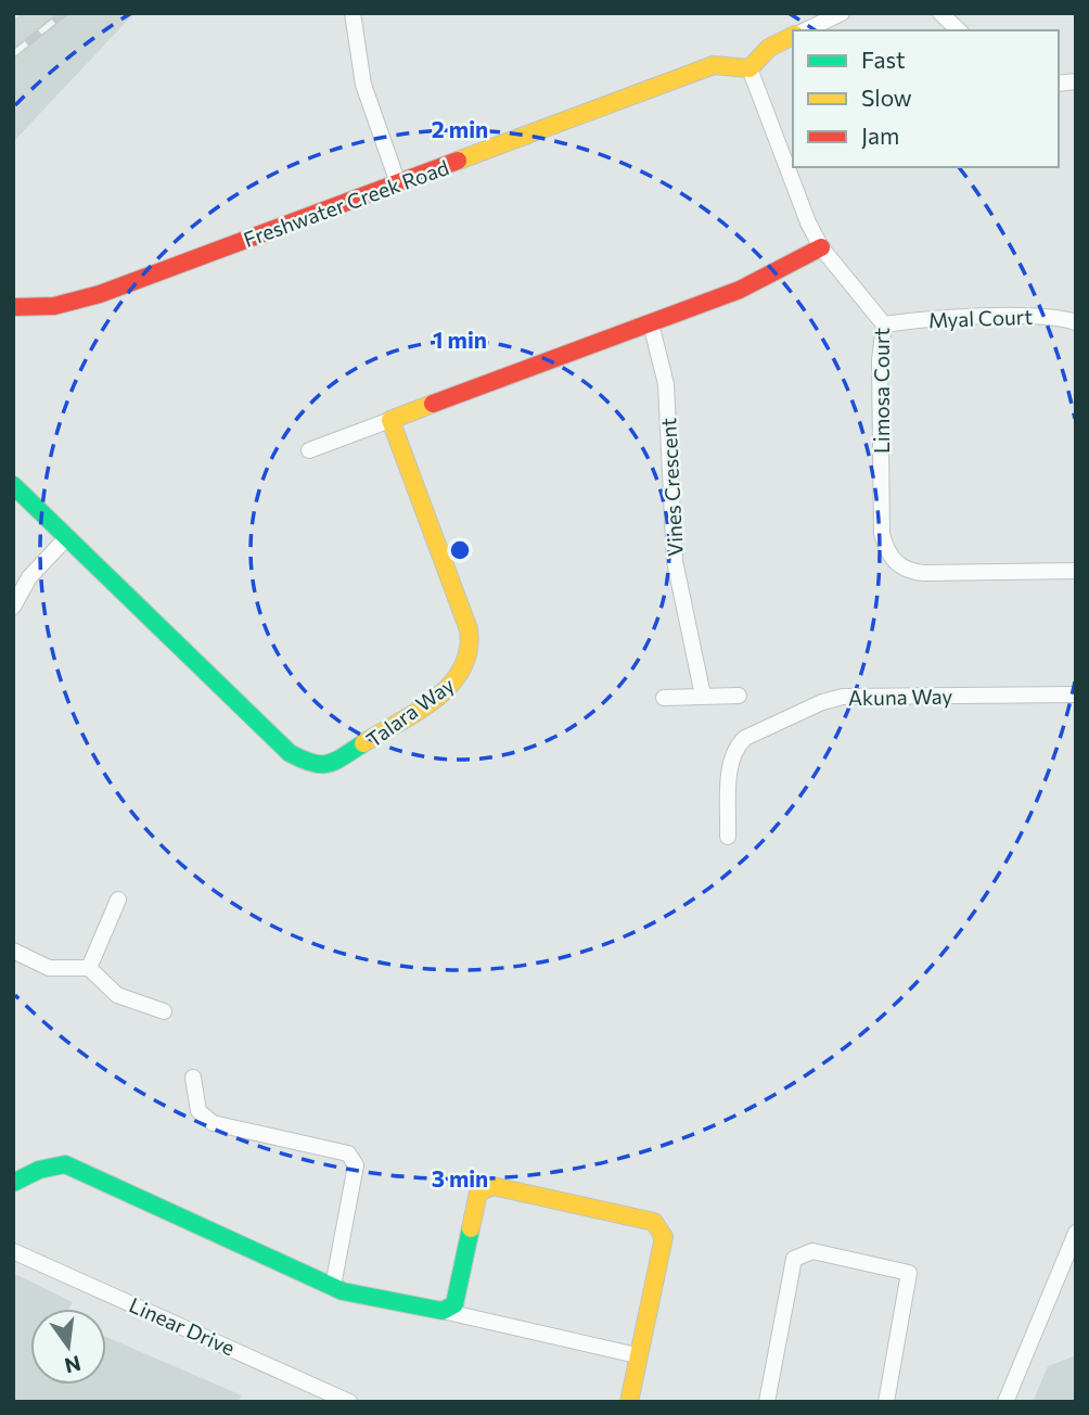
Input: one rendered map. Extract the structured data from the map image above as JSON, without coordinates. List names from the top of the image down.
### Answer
{
  "streets": {
    "street": [
      "Freshwater Creek Road",
      "Myal Court",
      "Limosa Court",
      "Vines Crescent",
      "Akuna Way",
      "Talara Way",
      "Linear Drive"
    ]
  },
  "crossings": [
    ["Freshwater Creek Road", "Limosa Court"],
    ["Myal Court", "Limosa Court"]
  ],
  "legend": ["Fast", "Slow", "Jam"],
  "north": "bottom",
  "rings": ["2 min", "1 min", "3 min"]
}
